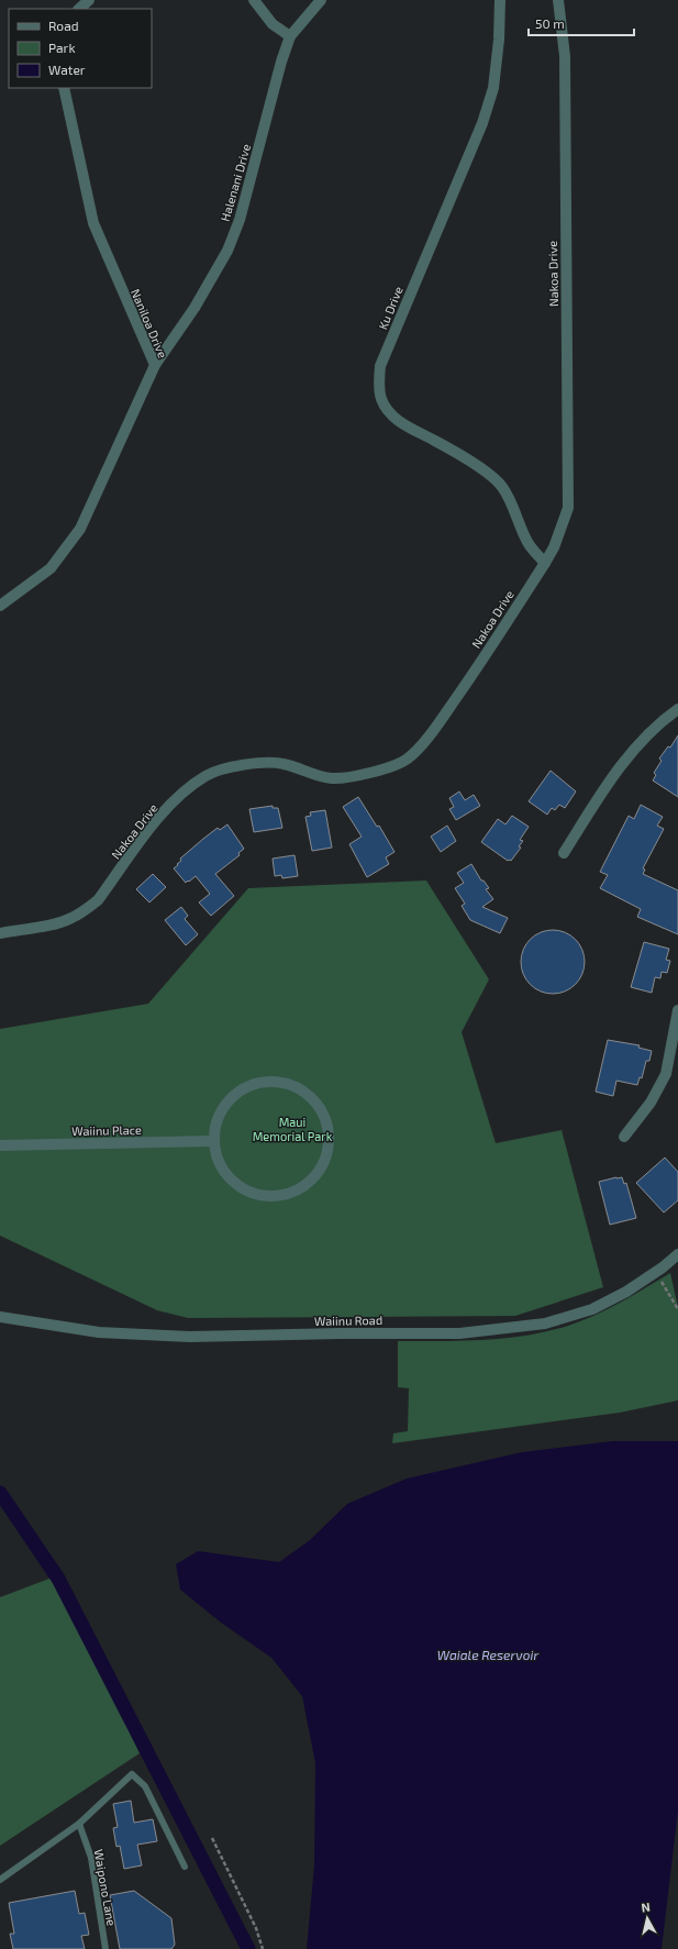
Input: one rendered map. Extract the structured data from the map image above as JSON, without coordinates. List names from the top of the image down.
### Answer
{
  "streets": {
    "street": [
      "Halenani Drive",
      "Nakoa Drive",
      "Ku Drive",
      "Naniloa Drive",
      "Waiinu Place",
      "Waiinu Road"
    ],
    "lane": ["Waipono Lane"]
  },
  "crossings": [
    ["Halenani Drive", "Naniloa Drive"],
    ["Nakoa Drive", "Ku Drive"]
  ],
  "water": ["Waiale Reservoir"],
  "parks": ["Maui Memorial Park"],
  "legend": ["Road", "Park", "Water"],
  "scale_bar": "50 m",
  "north": "top"
}
